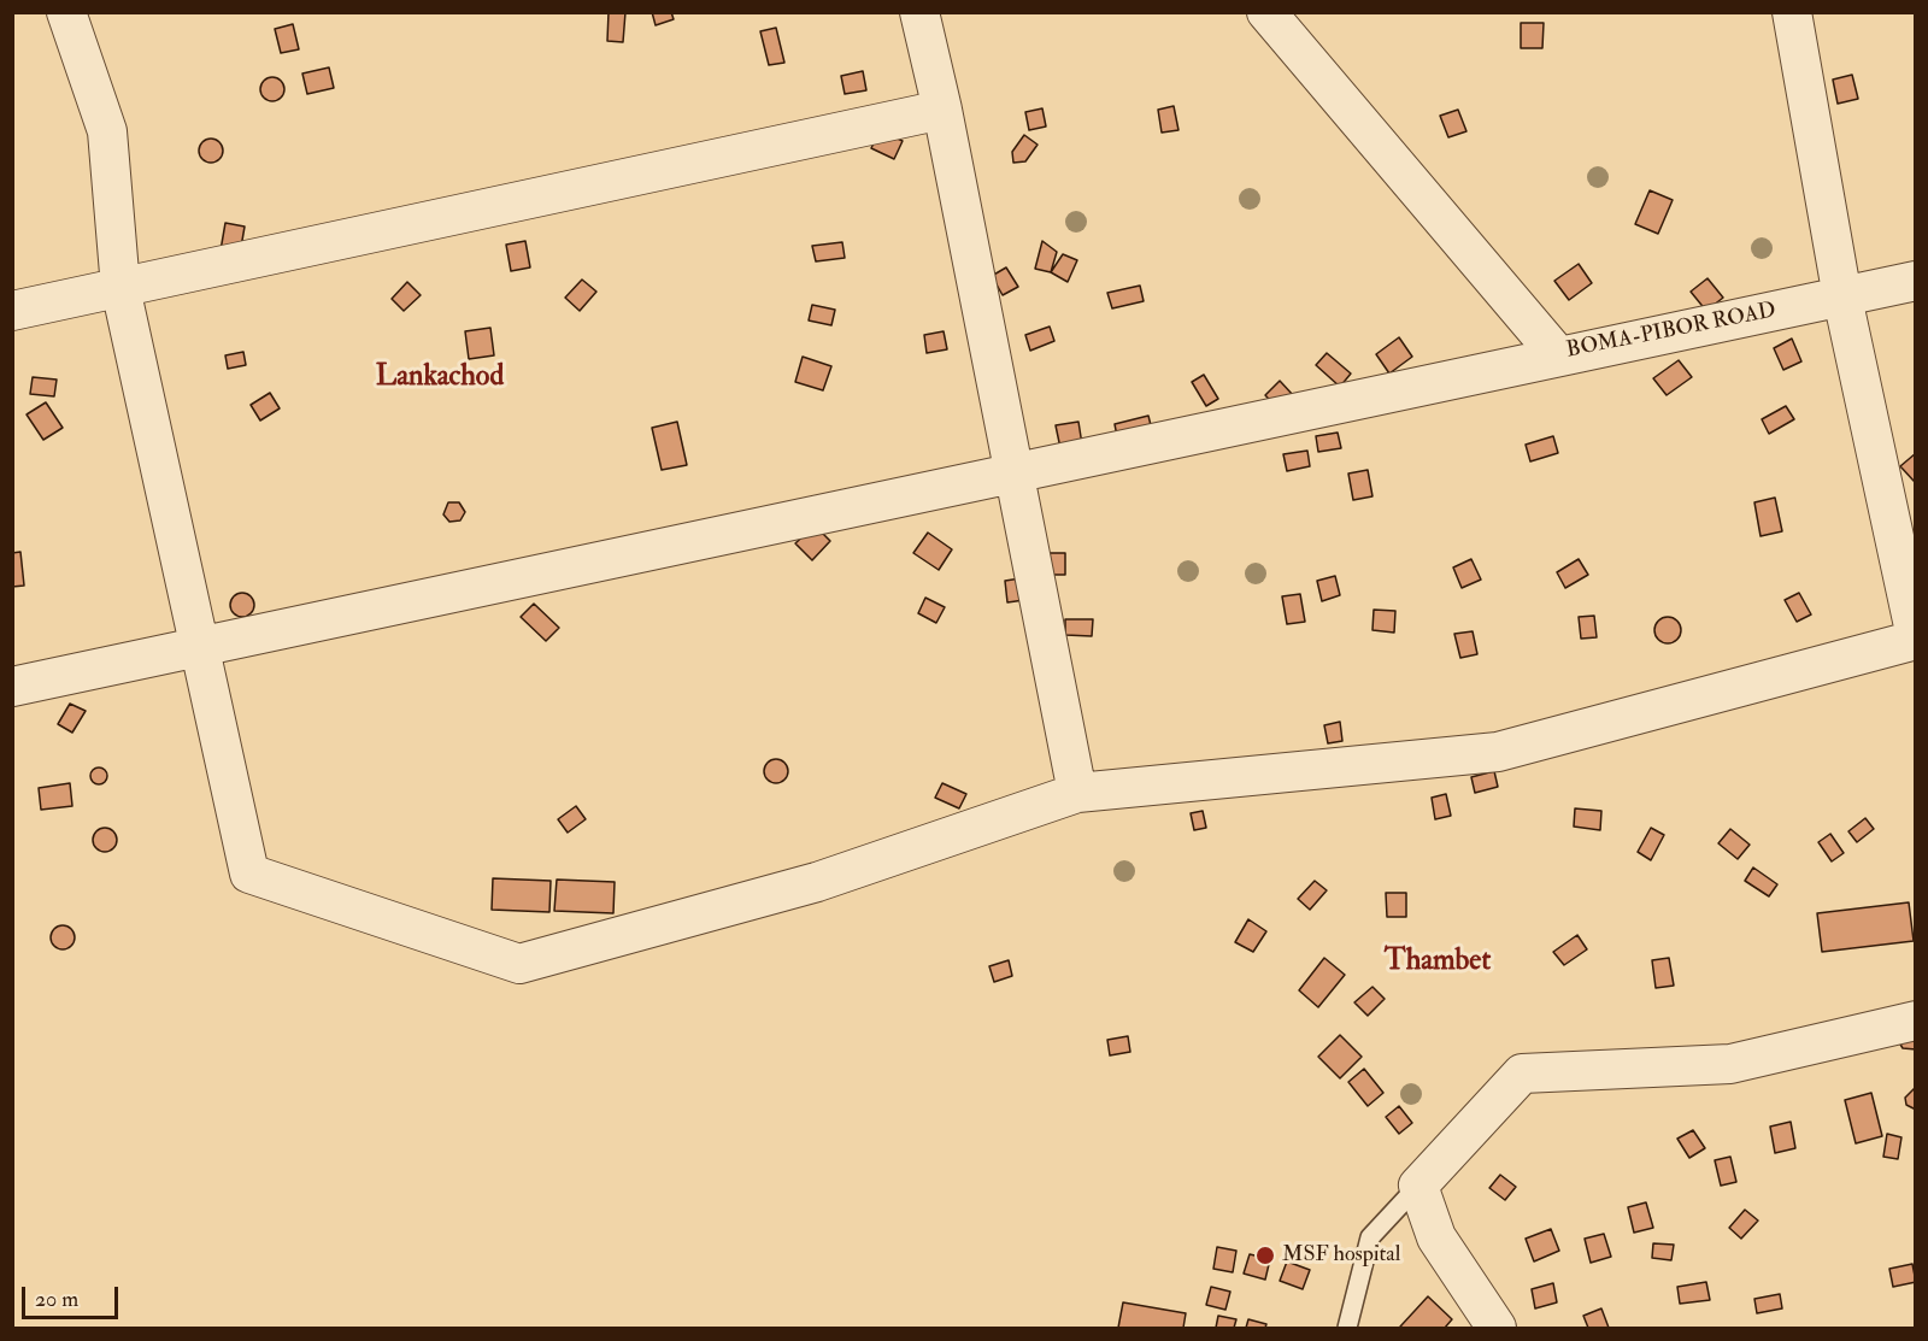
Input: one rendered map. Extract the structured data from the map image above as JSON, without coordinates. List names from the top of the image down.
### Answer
{
  "streets": {
    "street": ["BOMA-PIBOR ROAD"]
  },
  "districts": ["Lankachod", "Thambet"],
  "places": ["MSF hospital"],
  "scale_bar": "20 m"
}
